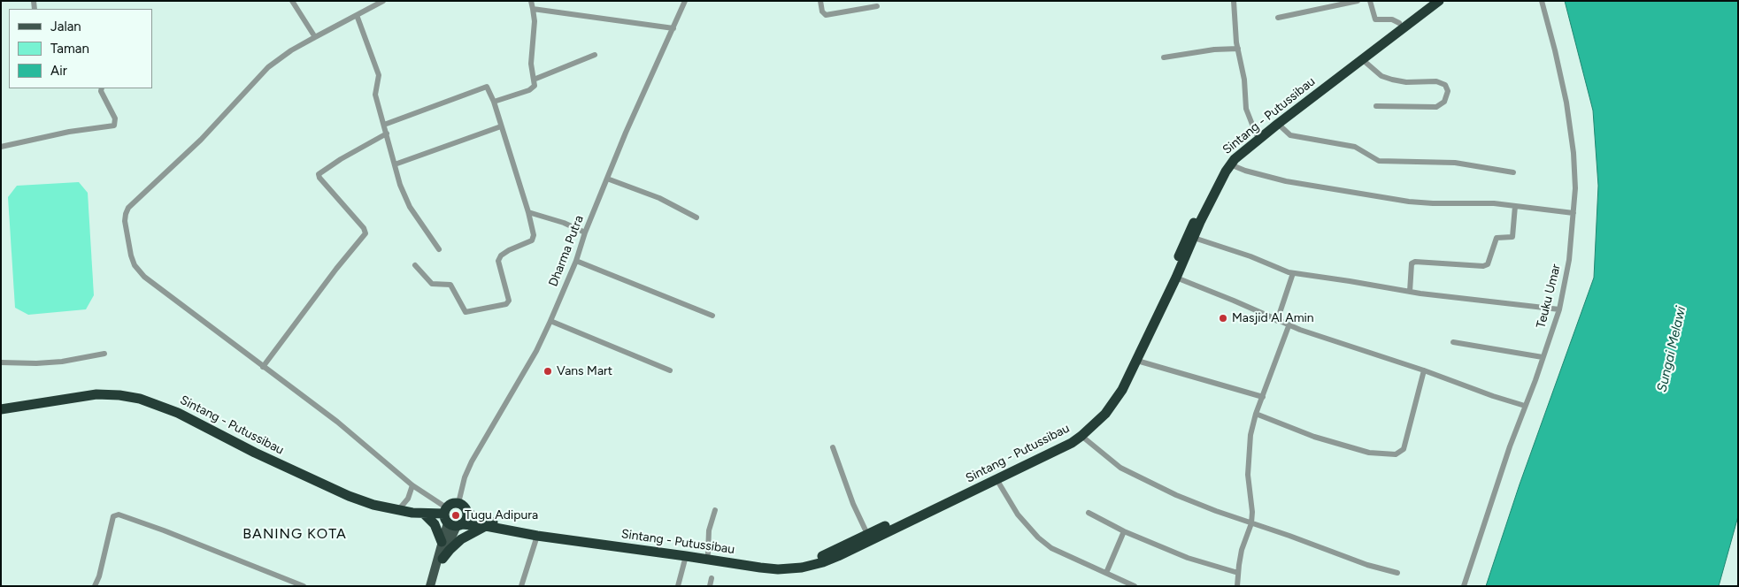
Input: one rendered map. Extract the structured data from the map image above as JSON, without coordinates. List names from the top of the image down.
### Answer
{
  "streets": {
    "highway": ["Sintang - Putussibau"],
    "street": ["Dharma Putra", "Teuku Umar"]
  },
  "districts": ["BANING KOTA"],
  "water": ["Sungai Melawi"],
  "places": ["Masjid Al Amin", "Vans Mart", "Tugu Adipura"],
  "legend": ["Jalan", "Taman", "Air"]
}
